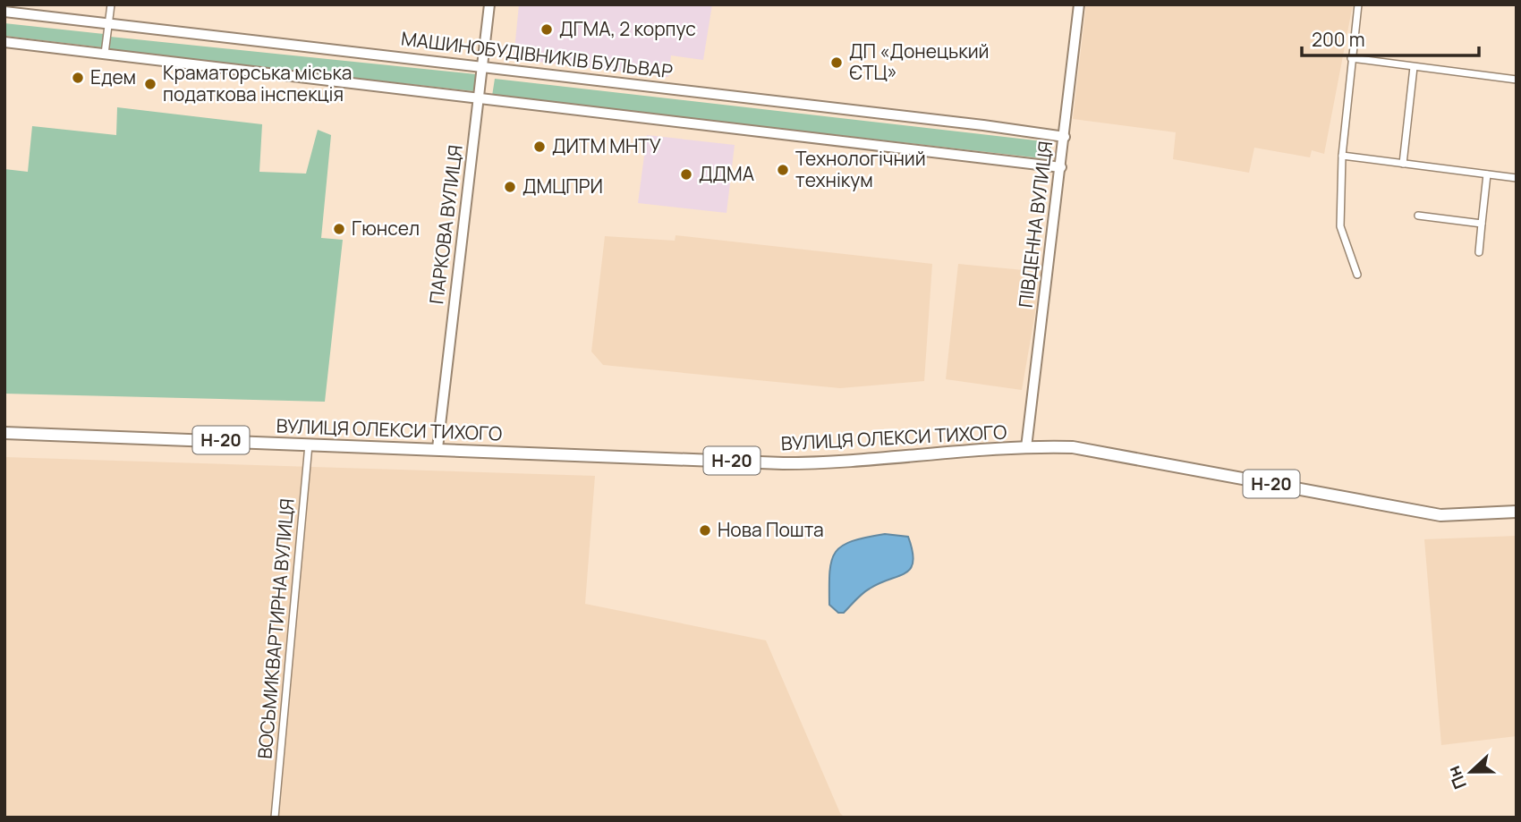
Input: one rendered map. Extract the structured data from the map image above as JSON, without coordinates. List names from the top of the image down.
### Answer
{
  "streets": {
    "main road": ["ВУЛИЦЯ ОЛЕКСИ ТИХОГО", "Н-20"],
    "street": [
      "МАШИНОБУДІВНИКІВ БУЛЬВАР",
      "ПАРКОВА ВУЛИЦЯ",
      "ПІВДЕННА ВУЛИЦЯ",
      "ВОСЬМИКВАРТИРНА ВУЛИЦЯ"
    ]
  },
  "crossings": [
    ["МАШИНОБУДІВНИКІВ БУЛЬВАР", "ПАРКОВА ВУЛИЦЯ"],
    ["МАШИНОБУДІВНИКІВ БУЛЬВАР", "ПІВДЕННА ВУЛИЦЯ"],
    ["ПАРКОВА ВУЛИЦЯ", "ВУЛИЦЯ ОЛЕКСИ ТИХОГО"],
    ["ПІВДЕННА ВУЛИЦЯ", "ВУЛИЦЯ ОЛЕКСИ ТИХОГО"],
    ["ВУЛИЦЯ ОЛЕКСИ ТИХОГО", "ВОСЬМИКВАРТИРНА ВУЛИЦЯ"]
  ],
  "places": [
    "ДГМА, 2 корпус",
    "ДП «Донецький ЄТЦ»",
    "Едем",
    "Краматорська міська податкова інспекція",
    "ДИТМ МНТУ",
    "Технологічний технікум",
    "ДДМА",
    "ДМЦПРИ",
    "Гюнсел",
    "Нова Пошта"
  ],
  "scale_bar": "200 m",
  "north": "left"
}
